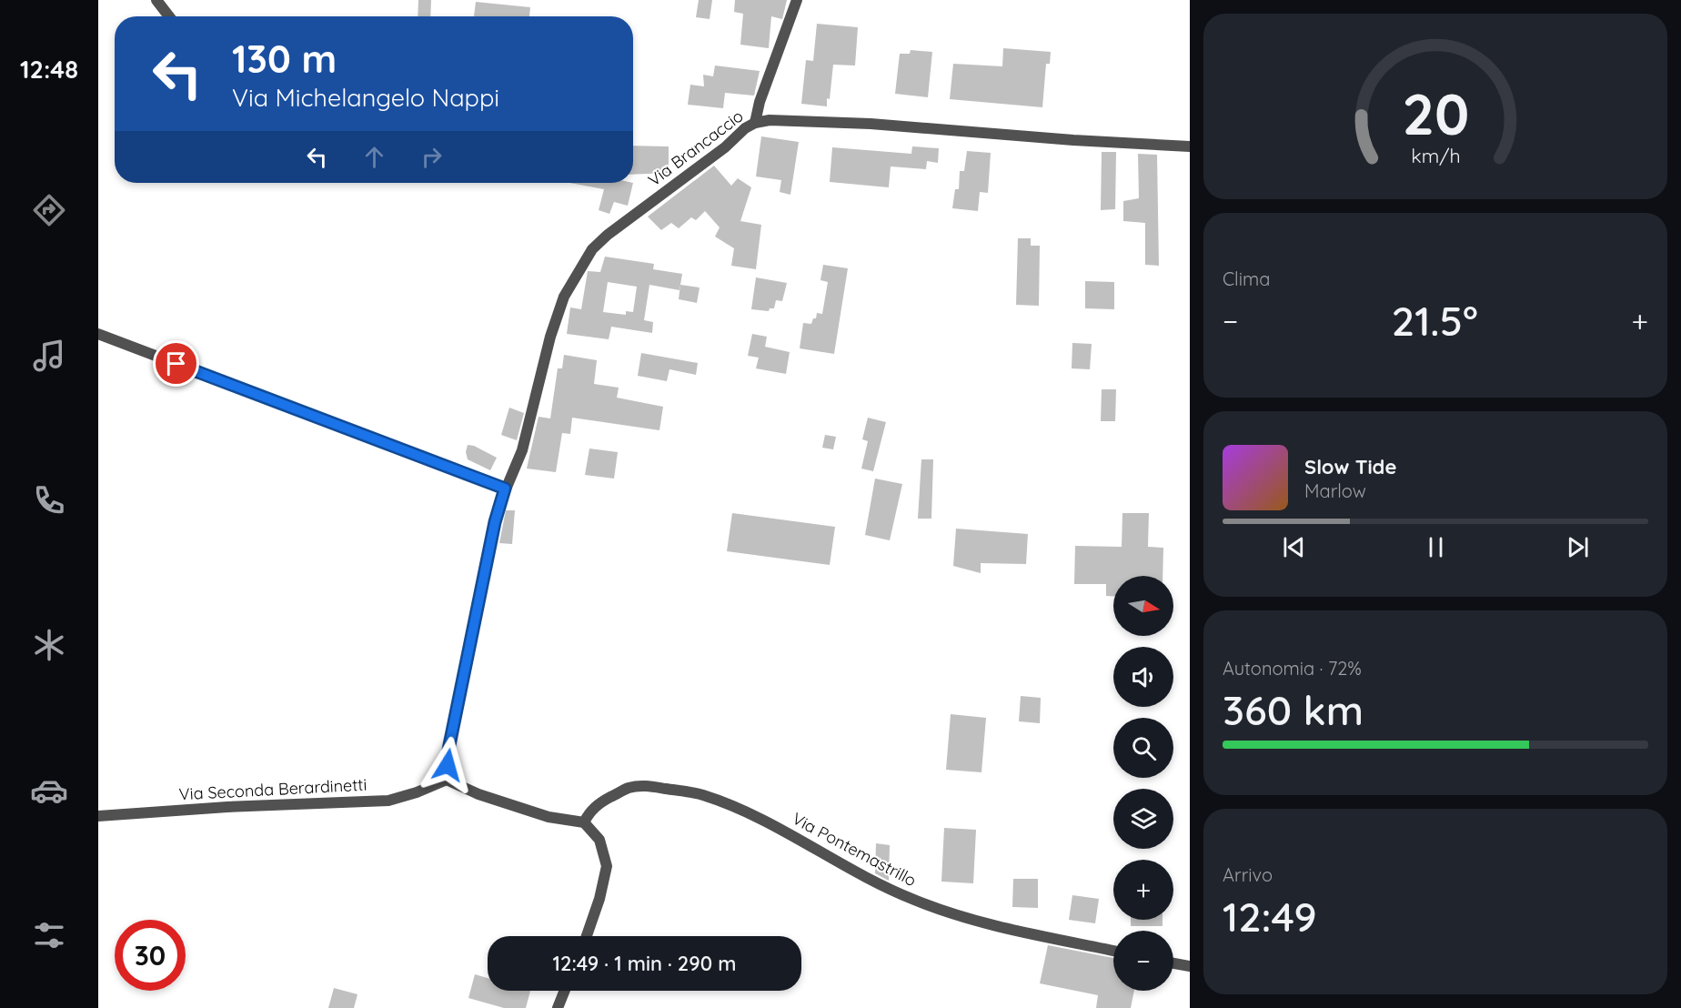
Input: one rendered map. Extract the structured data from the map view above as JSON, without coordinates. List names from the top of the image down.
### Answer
{
  "streets": {
    "street": ["Via Brancaccio", "Via Seconda Berardinetti", "Via Pontemastrillo"]
  },
  "crossings": [
    ["Via Brancaccio", "Via Seconda Berardinetti"]
  ],
  "north": "right",
  "page": {
    "tabs": "12:48",
    "turn": ["130 m", "Via Michelangelo Nappi"],
    "tile": [
      "Clima",
      ["Autonomia · 72%", "360 km"],
      ["Arrivo", "12:49"]
    ],
    "heat": ["−", "21.5°", "+"],
    "song": ["Slow Tide", "Marlow"],
    "map_buttons": ["+", "−"],
    "limit": "30",
    "trip": "12:49 · 1 min · 290 m",
    "gauge": ["20", "km/h"]
  }
}
